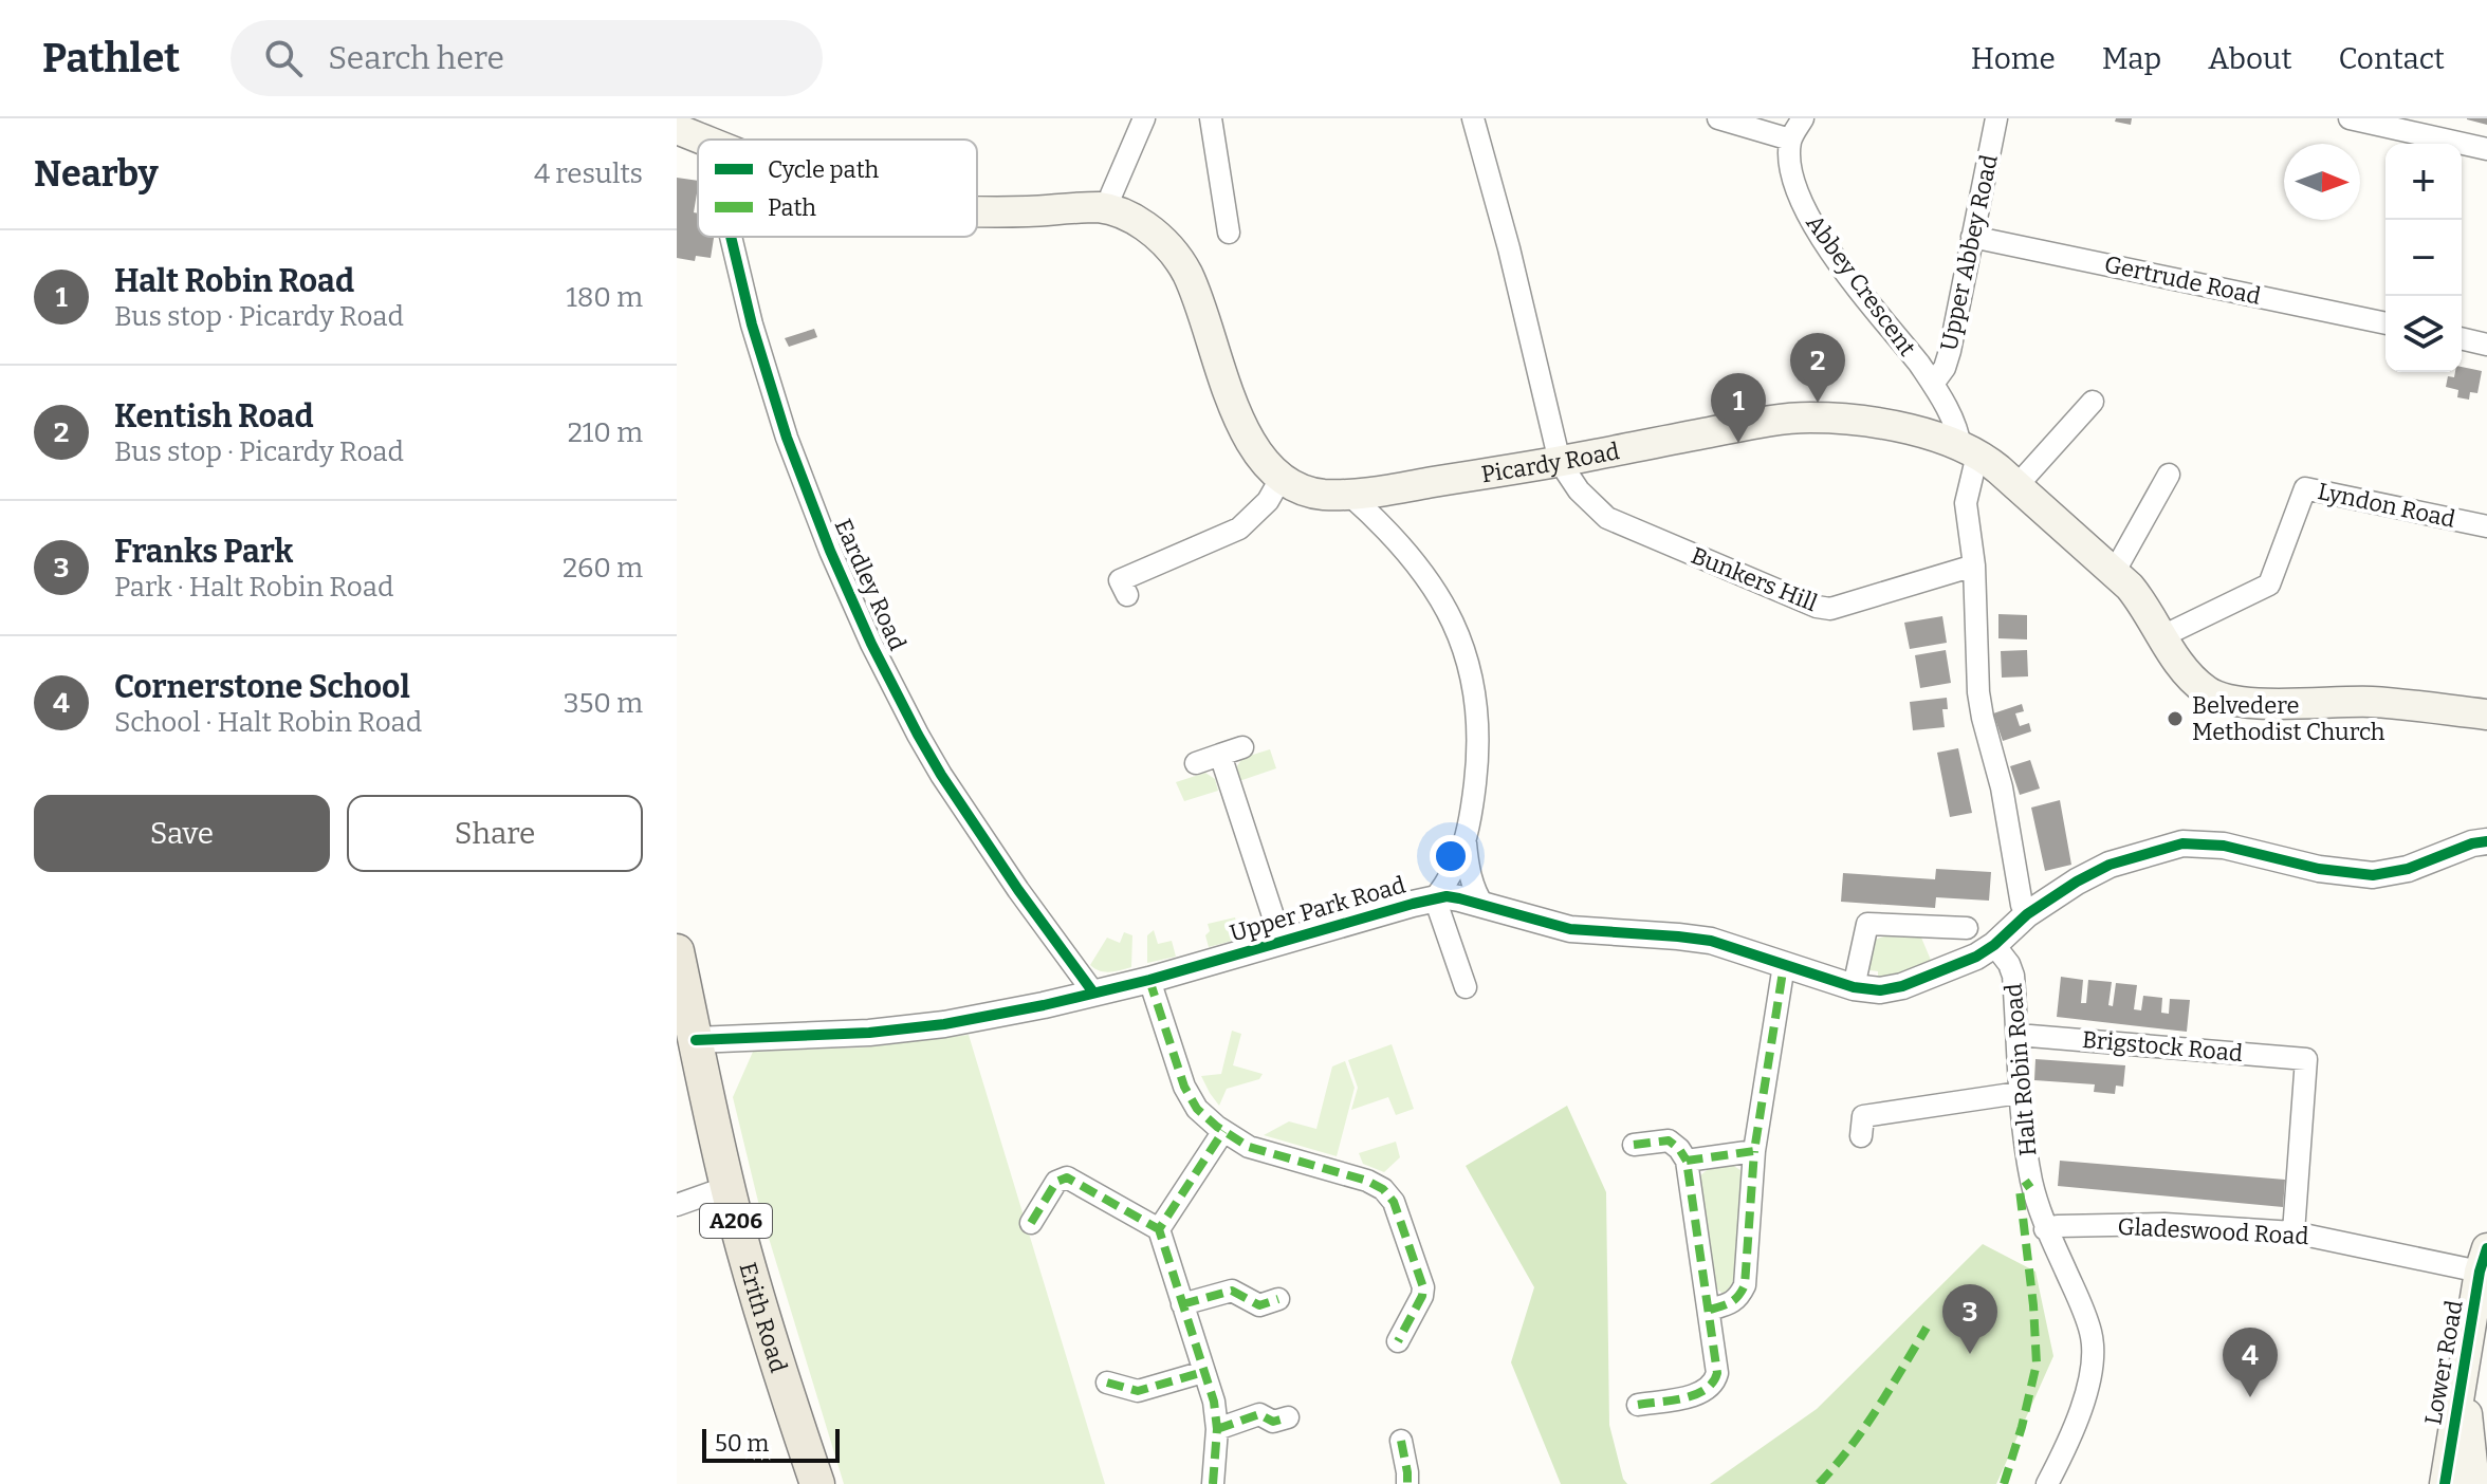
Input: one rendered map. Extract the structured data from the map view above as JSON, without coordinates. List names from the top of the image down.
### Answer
{
  "streets": {
    "main road": [
      "Picardy Road",
      "A206",
      "Erith Road",
      "Lower Road"
    ],
    "street": [
      "Upper Abbey Road",
      "Gertrude Road",
      "Abbey Crescent",
      "Lyndon Road",
      "Bunkers Hill",
      "Eardley Road",
      "Upper Park Road",
      "Brigstock Road",
      "Halt Robin Road",
      "Gladeswood Road"
    ]
  },
  "crossings": [
    ["Upper Abbey Road", "Gertrude Road"],
    ["Upper Abbey Road", "Abbey Crescent"],
    ["Abbey Crescent", "Picardy Road"],
    ["Picardy Road", "Lyndon Road"],
    ["Picardy Road", "Bunkers Hill"],
    ["Eardley Road", "Upper Park Road"],
    ["Upper Park Road", "Halt Robin Road"],
    ["Upper Park Road", "Erith Road"],
    ["Brigstock Road", "Halt Robin Road"],
    ["Brigstock Road", "Gladeswood Road"],
    ["Halt Robin Road", "Gladeswood Road"],
    ["Gladeswood Road", "Lower Road"]
  ],
  "places": ["Belvedere Methodist Church"],
  "legend": ["Cycle path", "Path"],
  "scale_bar": "50 m",
  "north": "right",
  "page": {
    "header": "Pathlet",
    "search": "Search here",
    "nav": [
      "Home",
      "Map",
      "About",
      "Contact"
    ],
    "heading": ["Nearby", "4 results"],
    "map_buttons": ["+", "−"],
    "list": [
      {
        "mark": "1",
        "name": "Halt Robin Road",
        "note": "Bus stop · Picardy Road",
        "value": "180 m"
      },
      {
        "mark": "2",
        "name": "Kentish Road",
        "note": "Bus stop · Picardy Road",
        "value": "210 m"
      },
      {
        "mark": "3",
        "name": "Franks Park",
        "note": "Park · Halt Robin Road",
        "value": "260 m"
      },
      {
        "mark": "4",
        "name": "Cornerstone School",
        "note": "School · Halt Robin Road",
        "value": "350 m"
      }
    ],
    "pins": [
      "2",
      "1",
      "3",
      "4"
    ],
    "buttons": ["Save", "Share"],
    "scale": "50 m"
  }
}
